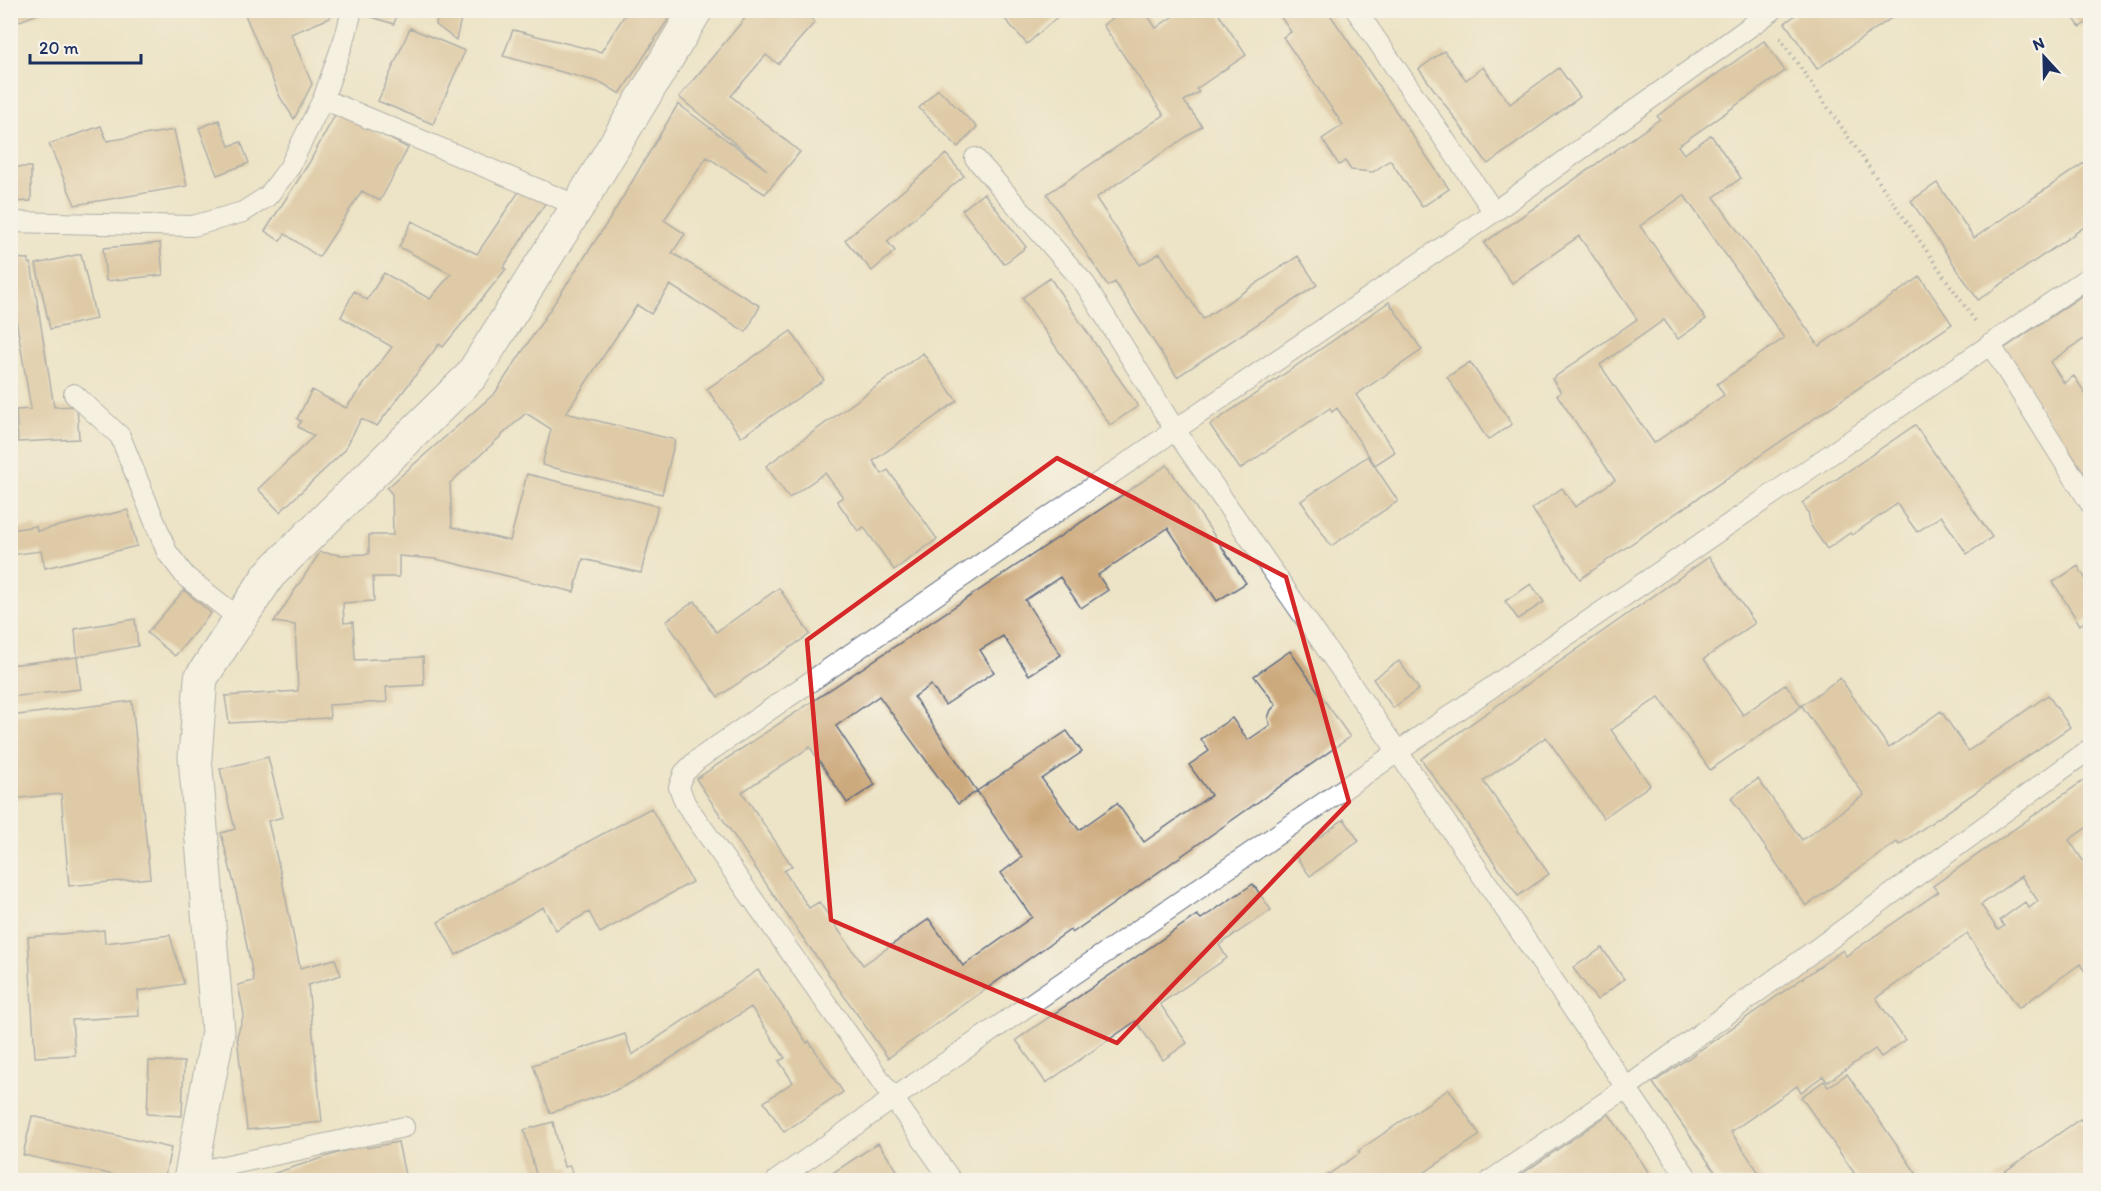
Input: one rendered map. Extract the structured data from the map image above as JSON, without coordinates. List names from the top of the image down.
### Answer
{
  "scale_bar": "20 m",
  "north": "top"
}
